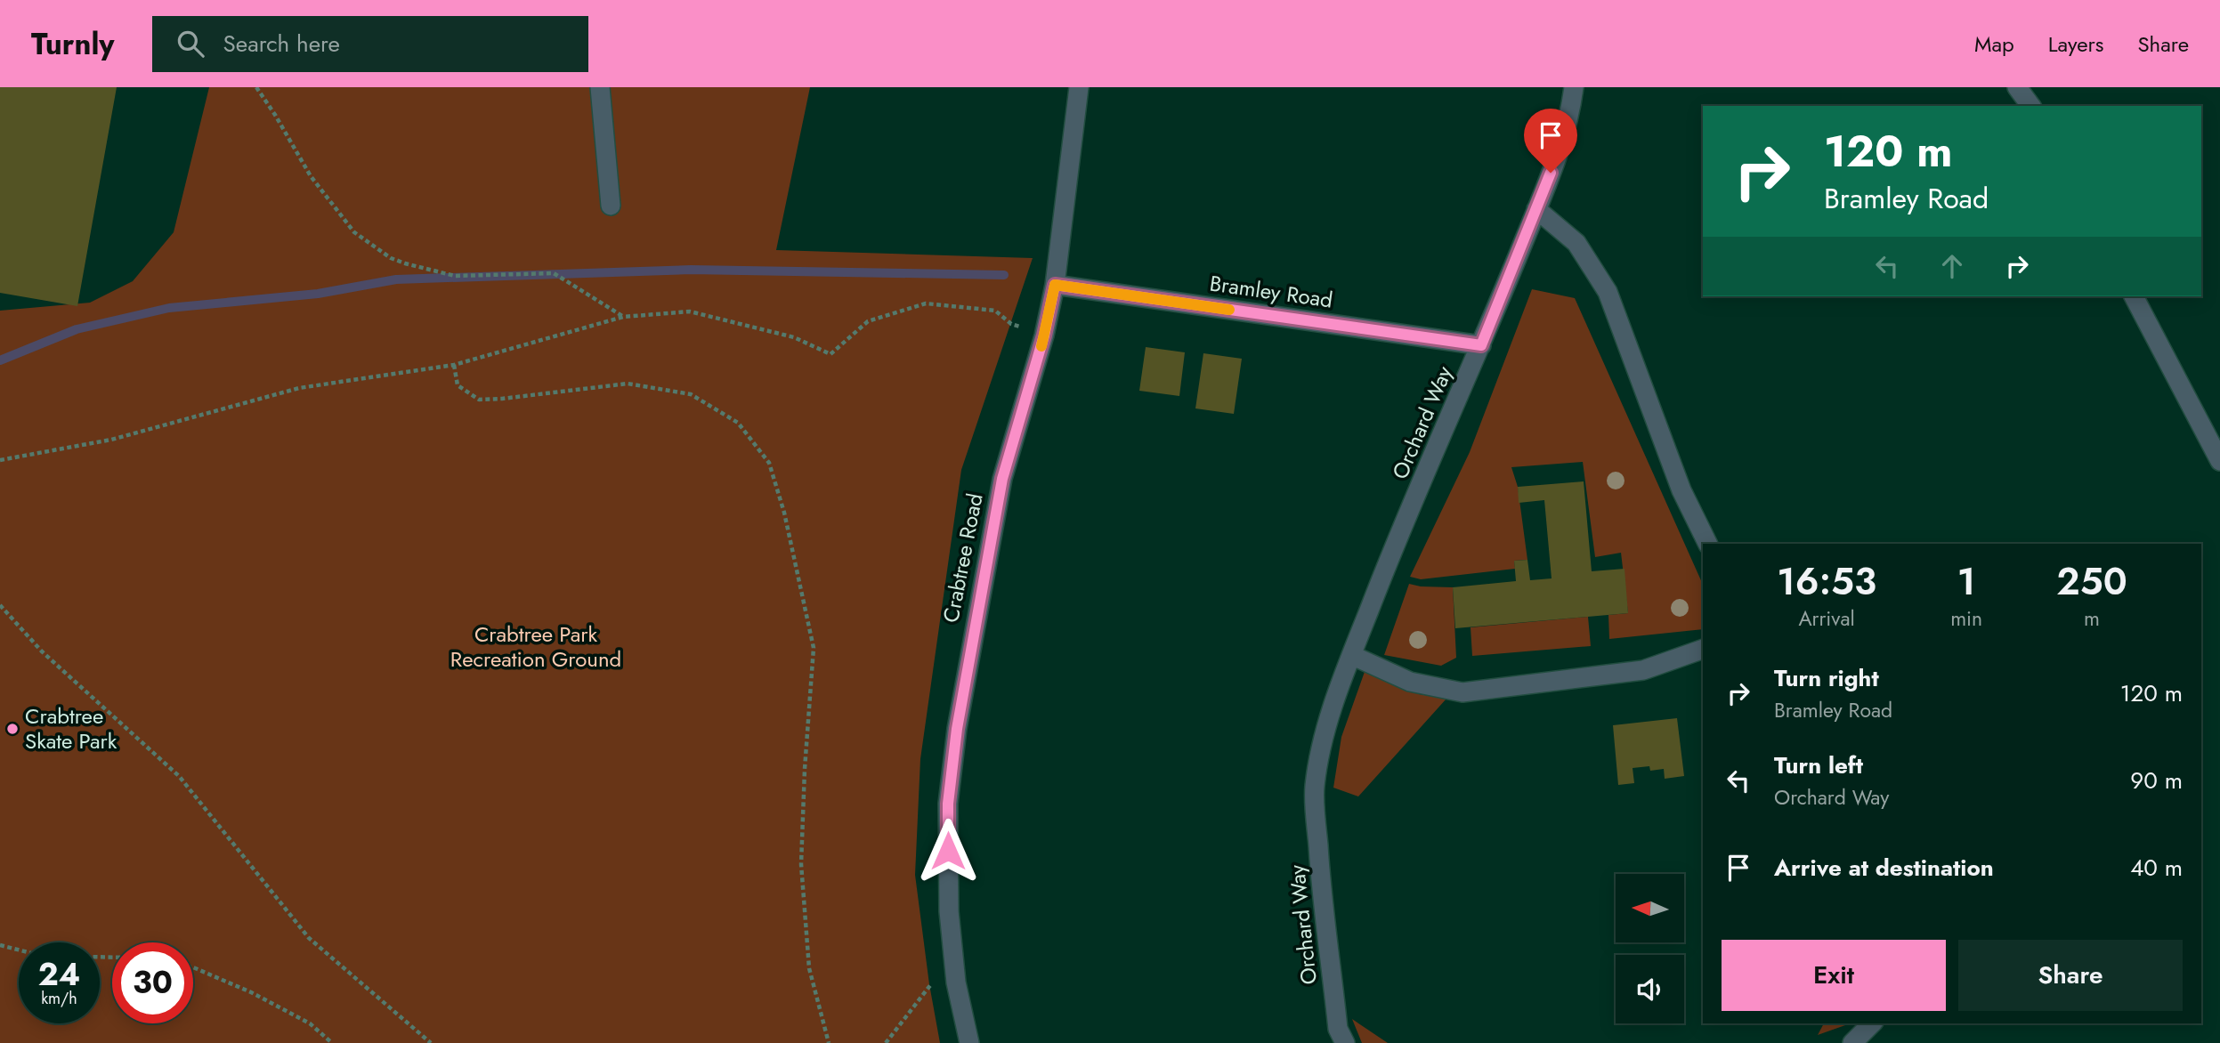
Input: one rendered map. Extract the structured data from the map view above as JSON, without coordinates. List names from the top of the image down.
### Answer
{
  "streets": {
    "street": ["Bramley Road", "Orchard Way", "Crabtree Road"]
  },
  "crossings": [
    ["Bramley Road", "Orchard Way"],
    ["Bramley Road", "Crabtree Road"]
  ],
  "parks": ["Crabtree Park Recreation Ground"],
  "places": ["Crabtree Skate Park"],
  "north": "left",
  "page": {
    "header": "Turnly",
    "search": "Search here",
    "nav": ["Map", "Layers", "Share"],
    "turn": ["120 m", "Bramley Road"],
    "eta": [
      "16:53",
      "Arrival",
      "1",
      "min",
      "250",
      "m"
    ],
    "list": [
      {
        "name": "Turn right",
        "note": "Bramley Road",
        "value": "120 m"
      },
      {
        "name": "Turn left",
        "note": "Orchard Way",
        "value": "90 m"
      },
      {
        "name": "Arrive at destination",
        "value": "40 m"
      }
    ],
    "buttons": ["Exit", "Share"],
    "speed": "24 km/h",
    "limit": "30"
  }
}
